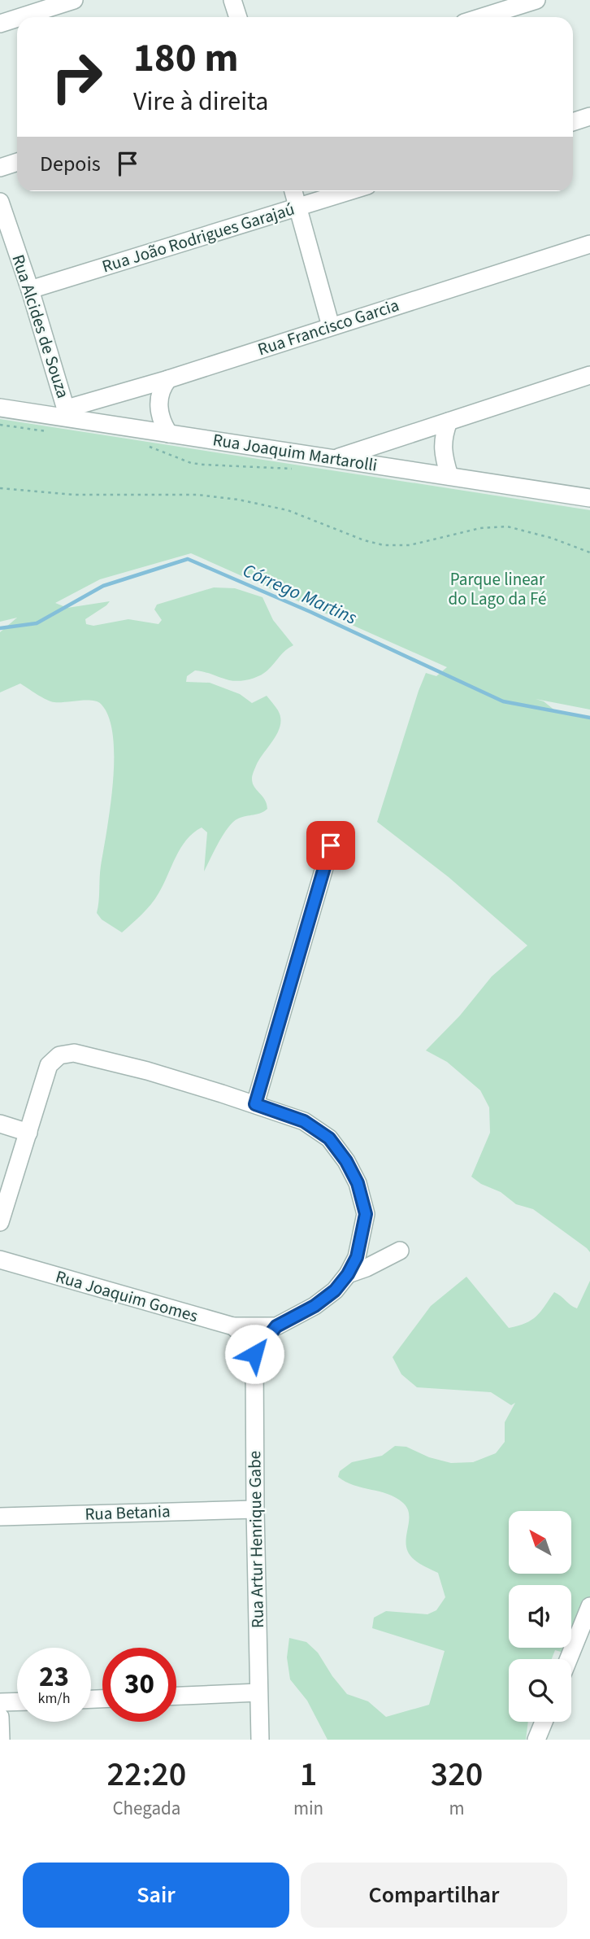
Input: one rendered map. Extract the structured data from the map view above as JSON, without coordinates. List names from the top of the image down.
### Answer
{
  "streets": {
    "street": [
      "Rua João Rodrigues Garajaú",
      "Rua Alcides de Souza",
      "Rua Francisco Garcia",
      "Rua Joaquim Martarolli",
      "Rua Joaquim Gomes",
      "Rua Betania",
      "Rua Artur Henrique Gabe"
    ]
  },
  "crossings": [
    ["Rua João Rodrigues Garajaú", "Rua Alcides de Souza"],
    ["Rua Alcides de Souza", "Rua Francisco Garcia"],
    ["Rua Alcides de Souza", "Rua Joaquim Martarolli"],
    ["Rua Francisco Garcia", "Rua Joaquim Martarolli"],
    ["Rua Joaquim Gomes", "Rua Artur Henrique Gabe"],
    ["Rua Betania", "Rua Artur Henrique Gabe"]
  ],
  "water": ["Córrego Martins"],
  "parks": ["Parque linear do Lago da Fé"],
  "north": "top left",
  "page": {
    "turn": ["180 m", "Vire à direita"],
    "then": "Depois",
    "speed": "23 km/h",
    "limit": "30",
    "eta": [
      "22:20",
      "Chegada",
      "1",
      "min",
      "320",
      "m"
    ],
    "buttons": ["Sair", "Compartilhar"]
  }
}
